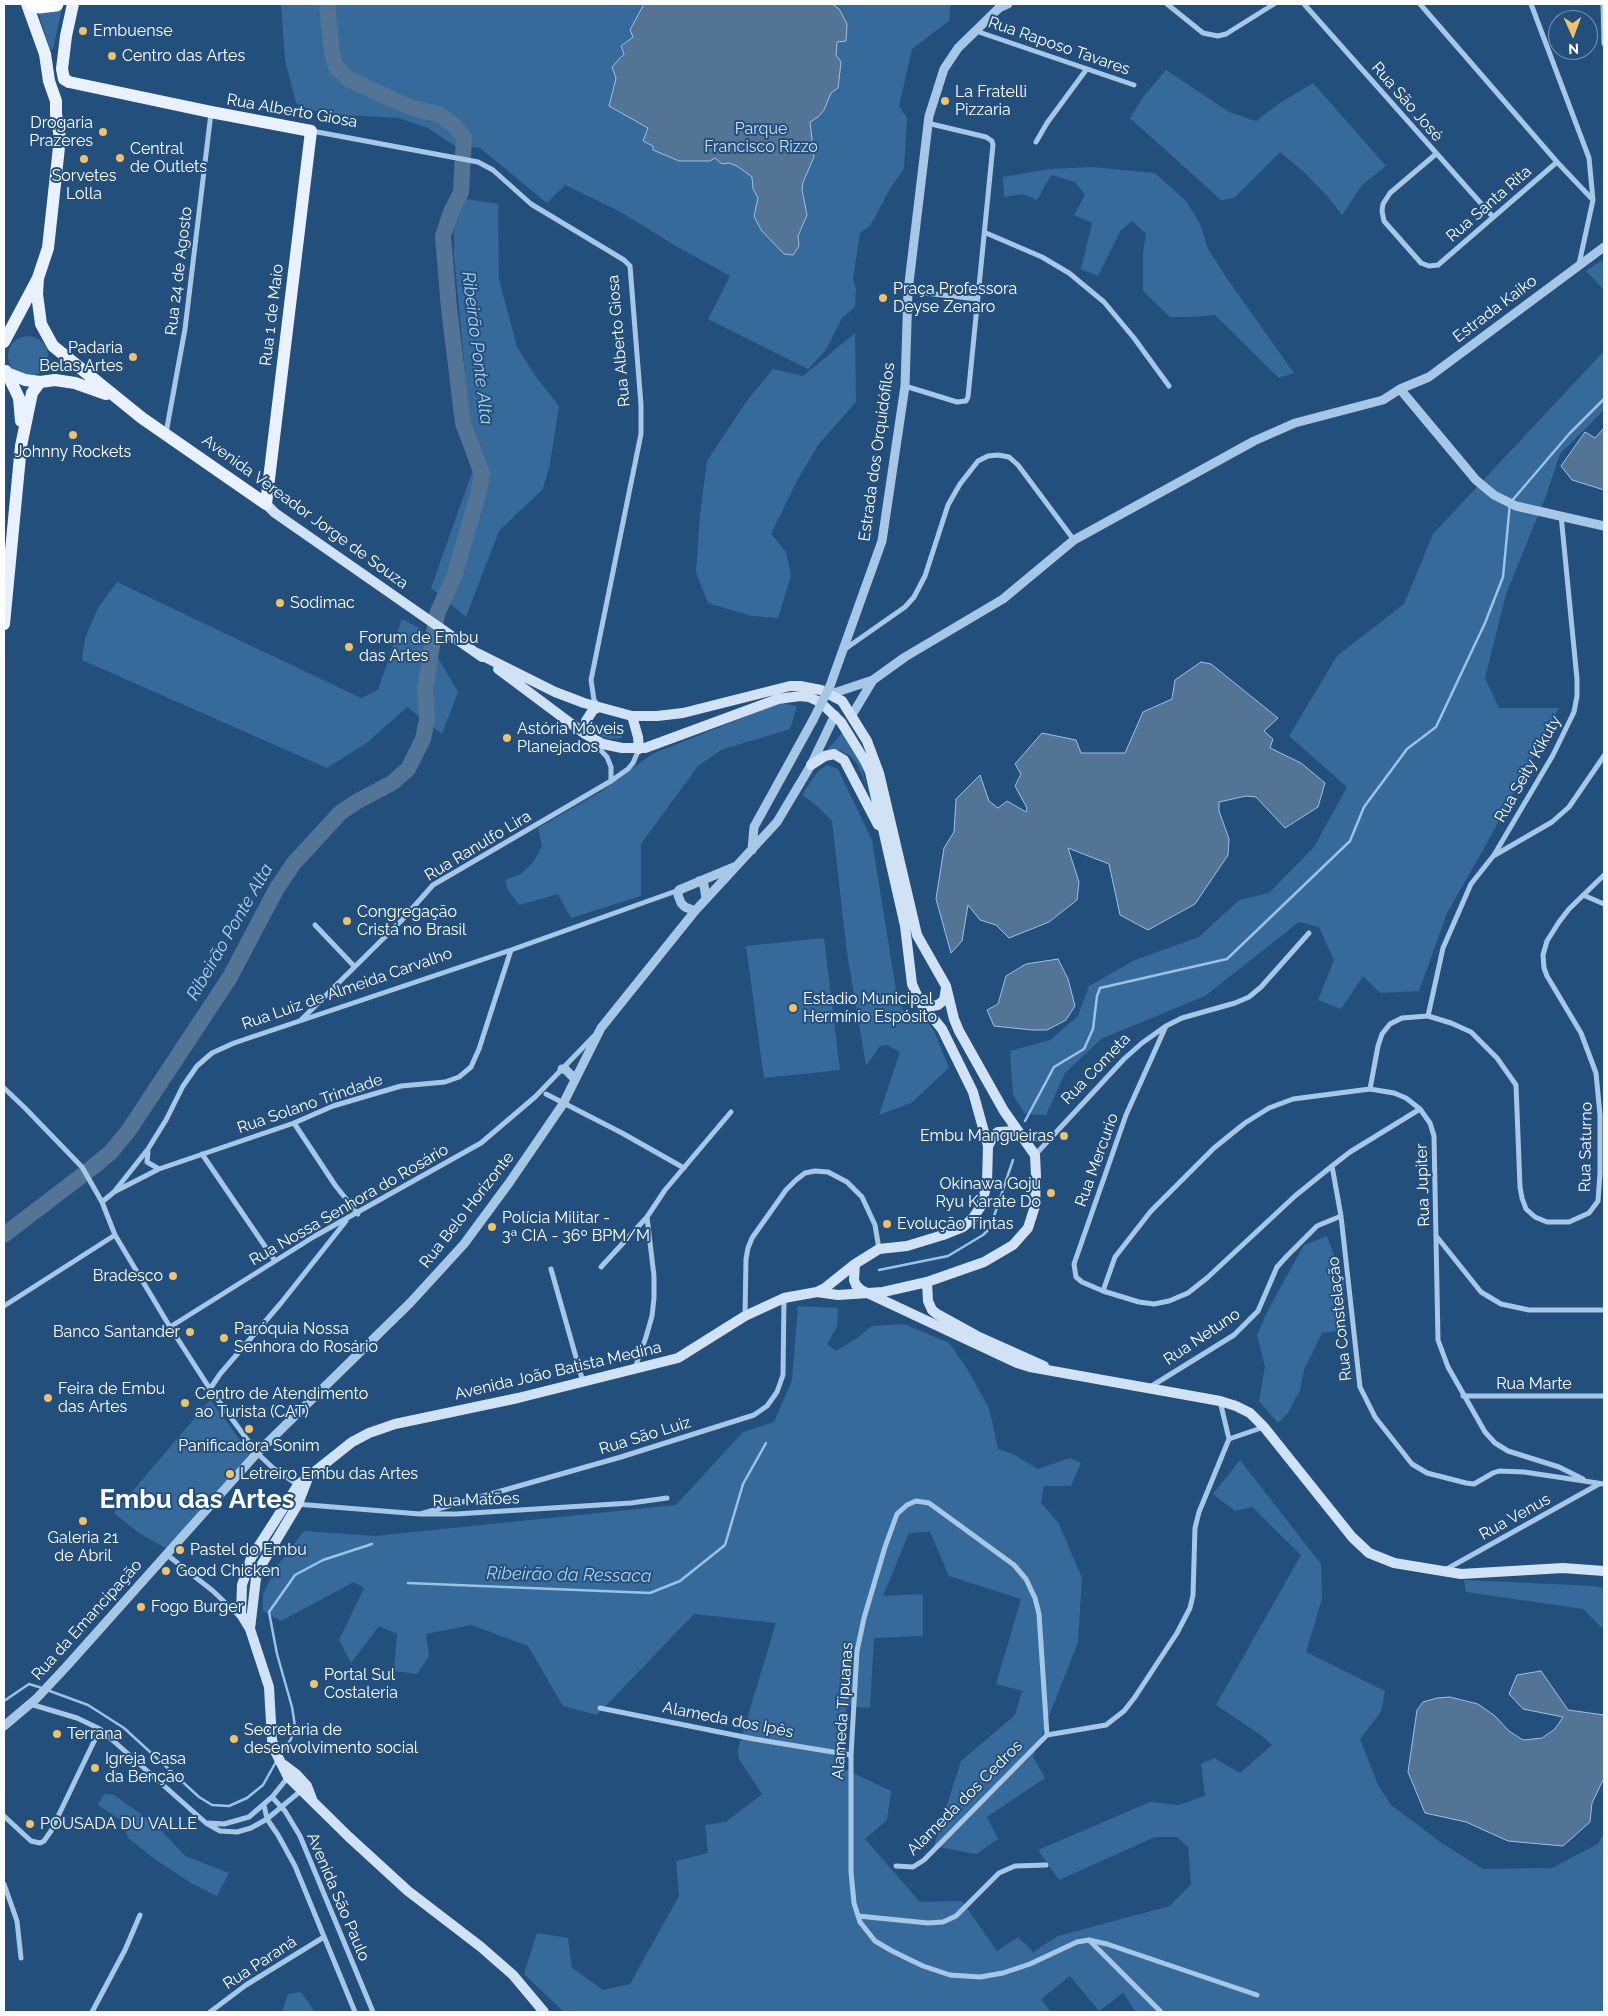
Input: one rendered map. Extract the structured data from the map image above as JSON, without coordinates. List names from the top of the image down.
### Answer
{
  "streets": {
    "main road": [
      "Rua Alberto Giosa",
      "Rua 1 de Maio",
      "Avenida Vereador Jorge de Souza",
      "Avenida João Batista Medina"
    ],
    "street": [
      "Rua Raposo Tavares",
      "Rua São José",
      "Rua Santa Rita",
      "Rua 24 de Agosto",
      "Estrada Kaiko",
      "Estrada dos Orquidófilos",
      "Rua Seity Kikuty",
      "Rua Ranulfo Lira",
      "Rua Luiz de Almeida Carvalho",
      "Rua Cometa",
      "Rua Solano Trindade",
      "Rua Saturno",
      "Rua Mercurio",
      "Rua Jupiter",
      "Rua Nossa Senhora do Rosário",
      "Rua Belo Horizonte",
      "Rua Constelação",
      "Rua Netuno",
      "Rua Marte",
      "Rua São Luiz",
      "Rua Matões",
      "Rua Venus",
      "Rua da Emancipação",
      "Alameda Tipuanas",
      "Alameda dos Ipês",
      "Alameda dos Cedros",
      "Avenida São Paulo",
      "Rua Paraná"
    ]
  },
  "crossings": [
    ["Rua Raposo Tavares", "Estrada dos Orquidófilos"],
    ["Rua São José", "Rua Santa Rita"],
    ["Rua Alberto Giosa", "Rua 24 de Agosto"],
    ["Rua Alberto Giosa", "Rua 1 de Maio"],
    ["Rua Alberto Giosa", "Avenida Vereador Jorge de Souza"],
    ["Rua 24 de Agosto", "Avenida Vereador Jorge de Souza"],
    ["Rua 1 de Maio", "Avenida Vereador Jorge de Souza"],
    ["Estrada dos Orquidófilos", "Avenida Vereador Jorge de Souza"],
    ["Avenida Vereador Jorge de Souza", "Rua Ranulfo Lira"],
    ["Rua Seity Kikuty", "Rua Saturno"],
    ["Rua Ranulfo Lira", "Rua Luiz de Almeida Carvalho"],
    ["Rua Luiz de Almeida Carvalho", "Rua Solano Trindade"],
    ["Rua Cometa", "Rua Mercurio"],
    ["Rua Saturno", "Rua Jupiter"],
    ["Rua Mercurio", "Rua Jupiter"],
    ["Rua Jupiter", "Rua Constelação"],
    ["Rua Jupiter", "Rua Marte"],
    ["Rua Nossa Senhora do Rosário", "Rua Belo Horizonte"],
    ["Rua Belo Horizonte", "Rua da Emancipação"],
    ["Rua Constelação", "Rua Netuno"],
    ["Rua Constelação", "Rua Venus"],
    ["Rua Netuno", "Avenida João Batista Medina"],
    ["Avenida João Batista Medina", "Rua São Luiz"],
    ["Avenida João Batista Medina", "Rua Matões"],
    ["Avenida João Batista Medina", "Rua Venus"],
    ["Rua São Luiz", "Rua Matões"],
    ["Alameda Tipuanas", "Alameda dos Ipês"],
    ["Alameda Tipuanas", "Alameda dos Cedros"],
    ["Avenida São Paulo", "Rua Paraná"]
  ],
  "districts": ["Embu das Artes"],
  "water": ["Ribeirão Ponte Alta", "Ribeirão da Ressaca"],
  "parks": ["Parque Francisco Rizzo"],
  "places": [
    "Embuense",
    "Centro das Artes",
    "La Fratelli Pizzaria",
    "Drogaria Prazeres",
    "Central de Outlets",
    "Sorvetes Lolla",
    "Praça Professora Deyse Zenaro",
    "Padaria Belas Artes",
    "Johnny Rockets",
    "Sodimac",
    "Forum de Embu das Artes",
    "Astória Móveis Planejados",
    "Congregação Cristá no Brasil",
    "Estadio Municipal Hermínio Espósito",
    "Embu Mangueiras",
    "Okinawa Goju Ryu Karate Do",
    "Evolução Tintas",
    "Polícia Militar - 3ª CIA - 36º BPM/M",
    "Bradesco",
    "Banco Santander",
    "Paróquia Nossa Senhora do Rosário",
    "Feira de Embu das Artes",
    "Centro de Atendimento ao Turista (CAT)",
    "Panificadora Sonim",
    "Letreiro Embu das Artes",
    "Galeria 21 de Abril",
    "Pastel do Embu",
    "Good Chicken",
    "Fogo Burger",
    "Portal Sul Costaleria",
    "Terrana",
    "Secretaria de desenvolvimento social",
    "Igreja Casa da Benção",
    "POUSADA DU VALLE"
  ],
  "north": "bottom"
}
